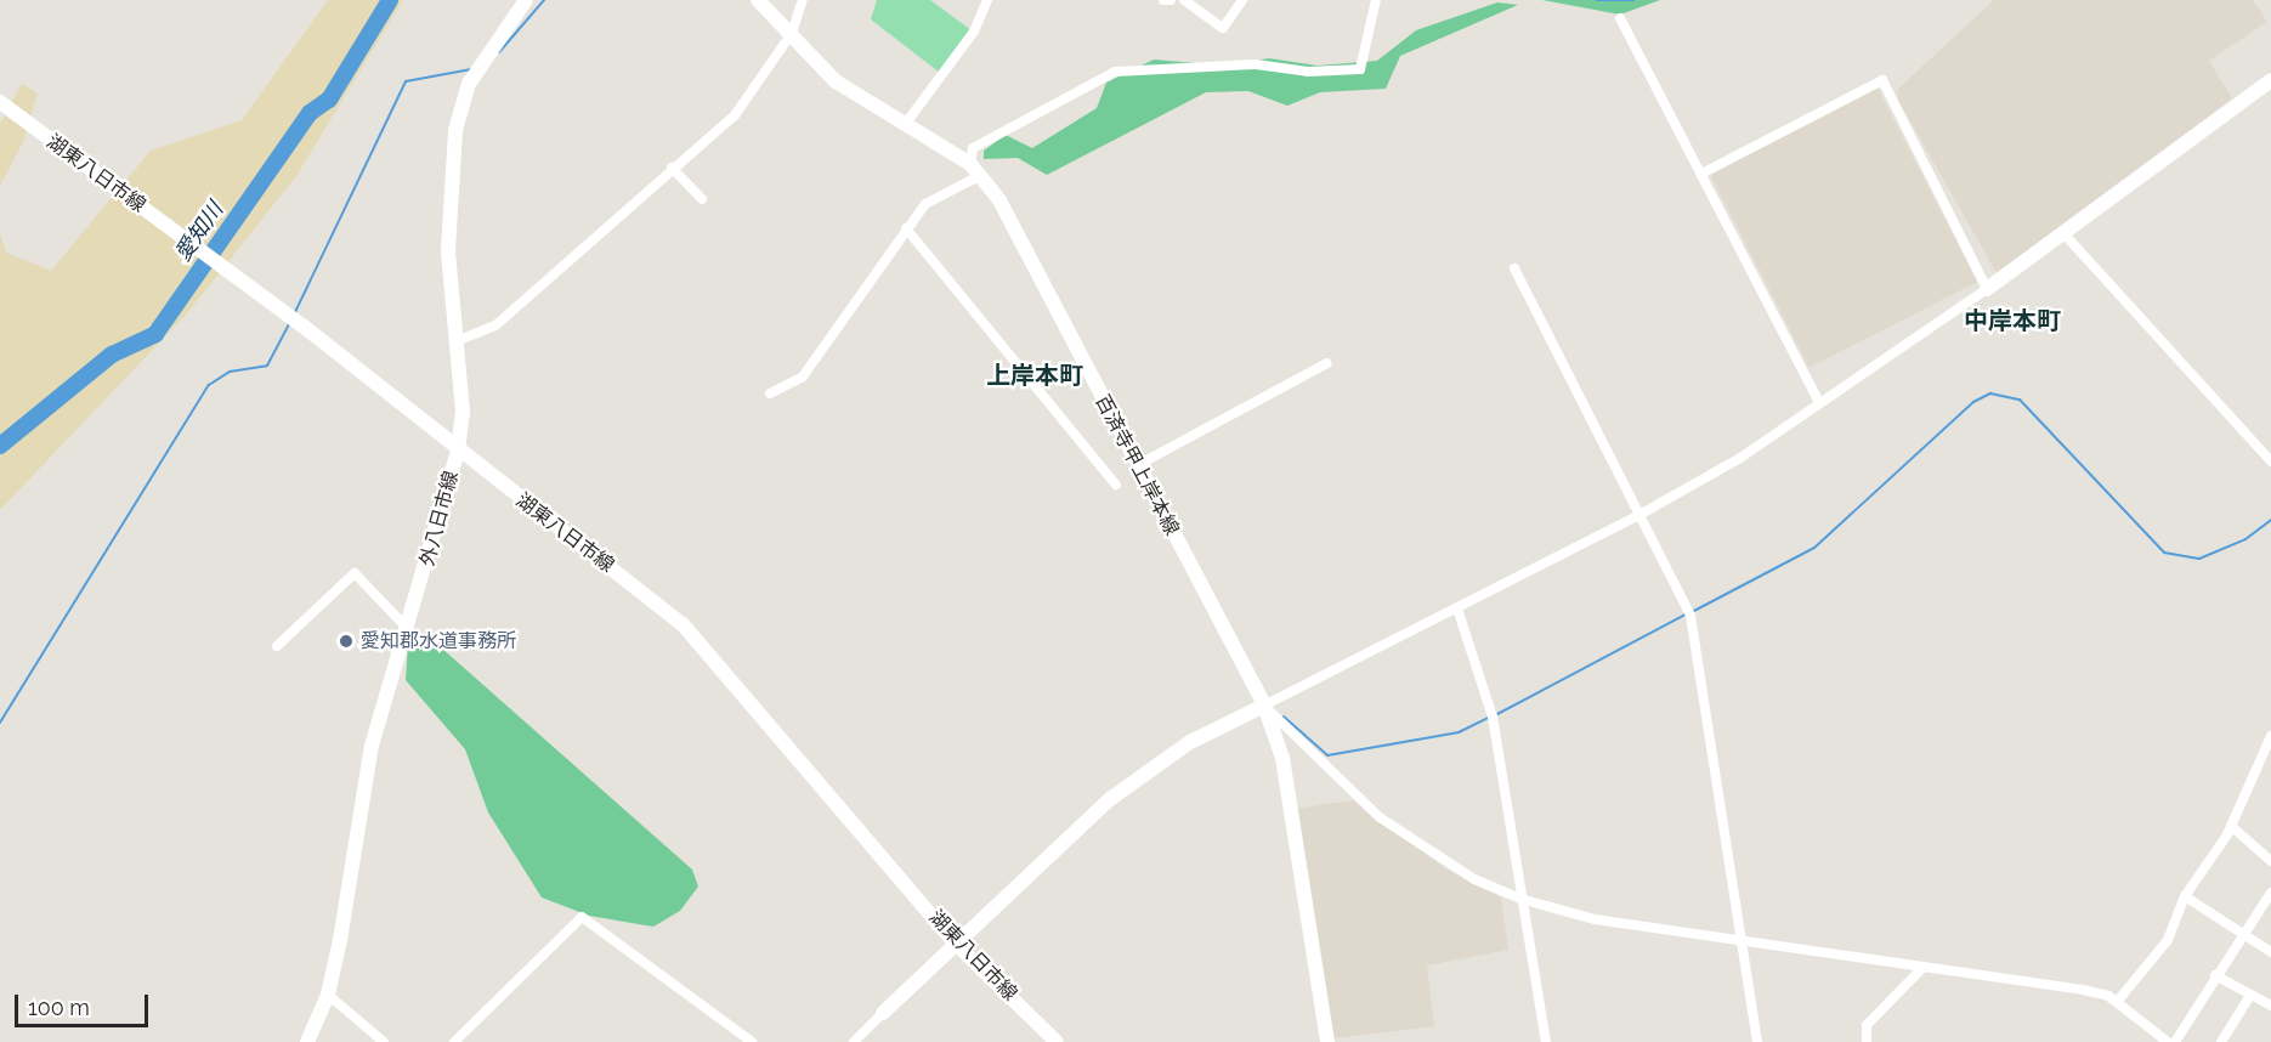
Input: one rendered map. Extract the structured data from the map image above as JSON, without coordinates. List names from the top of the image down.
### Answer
{
  "streets": {
    "main road": ["湖東八日市線", "百済寺甲上岸本線", "外八日市線"]
  },
  "crossings": [
    ["湖東八日市線", "外八日市線"]
  ],
  "districts": ["中岸本町", "上岸本町"],
  "water": ["愛知川"],
  "places": ["愛知郡水道事務所"],
  "scale_bar": "100 m"
}
